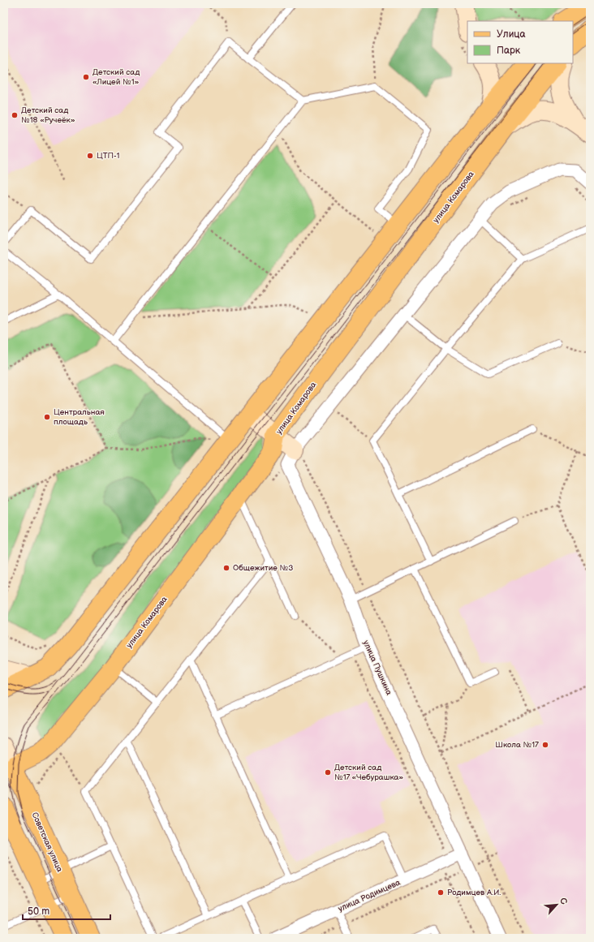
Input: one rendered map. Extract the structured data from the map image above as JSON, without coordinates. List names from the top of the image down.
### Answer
{
  "streets": {
    "main road": ["улица Комарова", "Советская улица"],
    "street": ["улица Пушкина", "улица Родимцева"]
  },
  "crossings": [
    ["улица Комарова", "Советская улица"],
    ["улица Пушкина", "улица Родимцева"]
  ],
  "places": [
    "Детский сад «Лицей №1»",
    "Детский сад №18 «Ручеёк»",
    "ЦТП-1",
    "Центральная площадь",
    "Общежитие №3",
    "Школа №17",
    "Детский сад №17 «Чебурашка»",
    "Родимцев А.И."
  ],
  "legend": ["Улица", "Парк"],
  "scale_bar": "50 m",
  "north": "top right"
}
